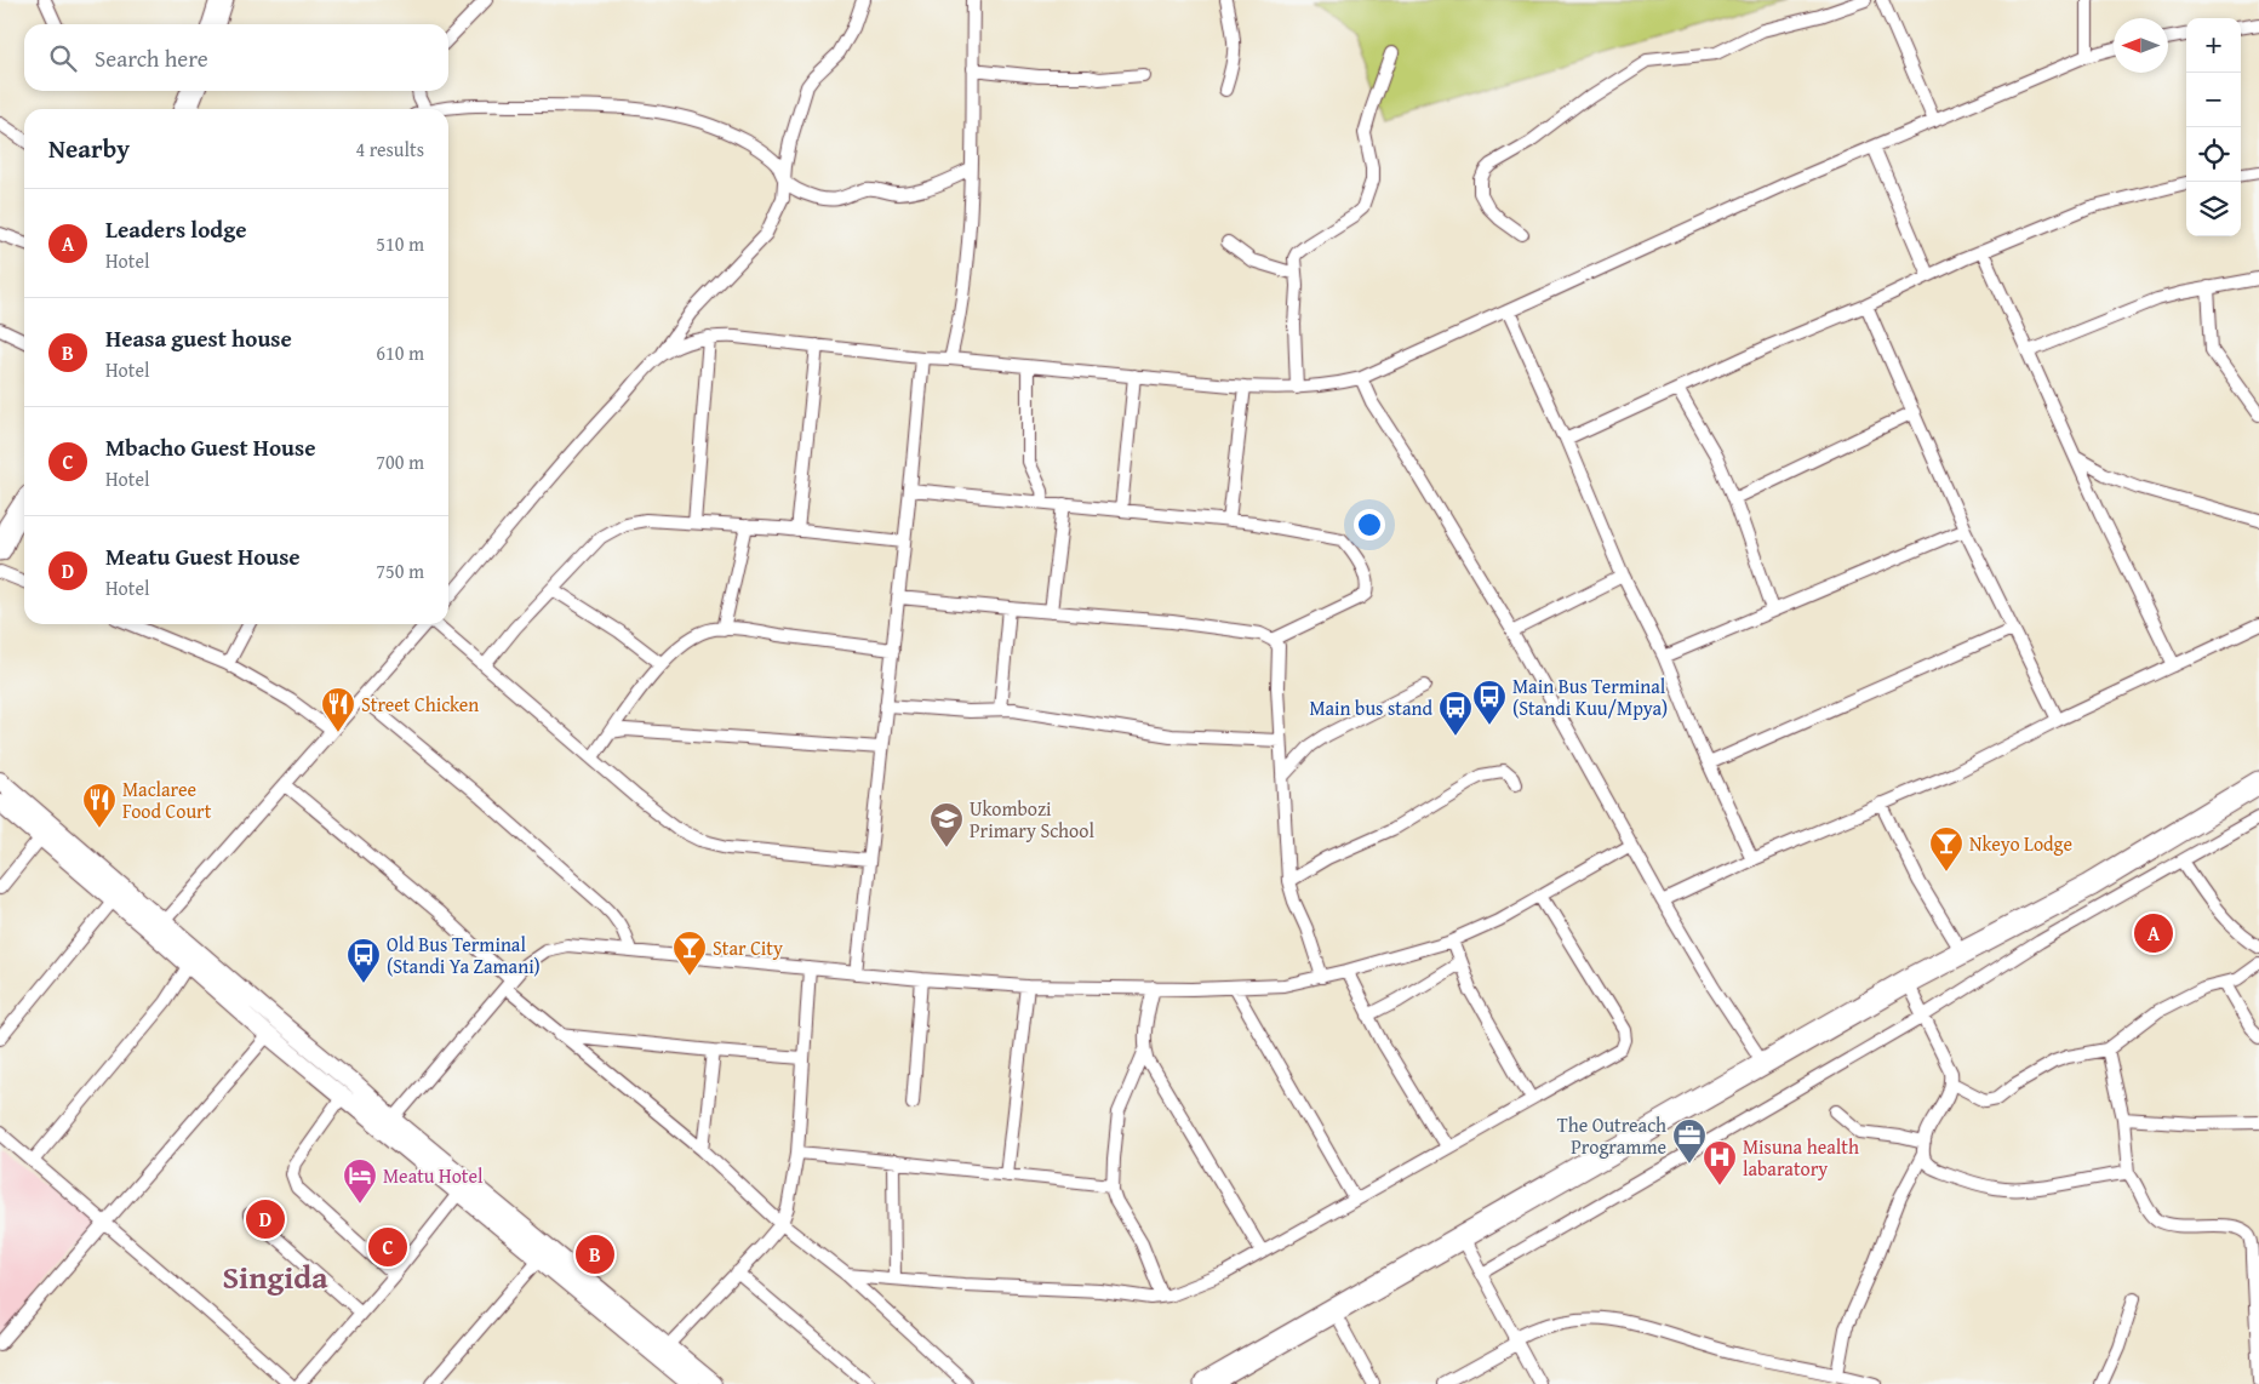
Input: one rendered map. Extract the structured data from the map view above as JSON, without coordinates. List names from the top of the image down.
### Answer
{
  "districts": ["Singida"],
  "places": {
    "bus stop": ["Main Bus Terminal (Standi Kuu/Mpya)", "Main bus stand", "Old Bus Terminal (Standi Ya Zamani)"],
    "restaurant": ["Street Chicken", "Maclaree Food Court"],
    "school or university": ["Ukombozi Primary School"],
    "bar": ["Nkeyo Lodge", "Star City"],
    "office": ["The Outreach Programme"],
    "hospital": ["Misuna health labaratory"],
    "hotel": ["Meatu Hotel"]
  },
  "north": "left",
  "page": {
    "map_buttons": ["+", "−"],
    "search": "Search here",
    "heading": ["Nearby", "4 results"],
    "list": [
      {
        "mark": "A",
        "name": "Leaders lodge",
        "note": "Hotel",
        "value": "510 m"
      },
      {
        "mark": "B",
        "name": "Heasa guest house",
        "note": "Hotel",
        "value": "610 m"
      },
      {
        "mark": "C",
        "name": "Mbacho Guest House",
        "note": "Hotel",
        "value": "700 m"
      },
      {
        "mark": "D",
        "name": "Meatu Guest House",
        "note": "Hotel",
        "value": "750 m"
      }
    ],
    "pins": [
      "A",
      "D",
      "C",
      "B"
    ]
  }
}
